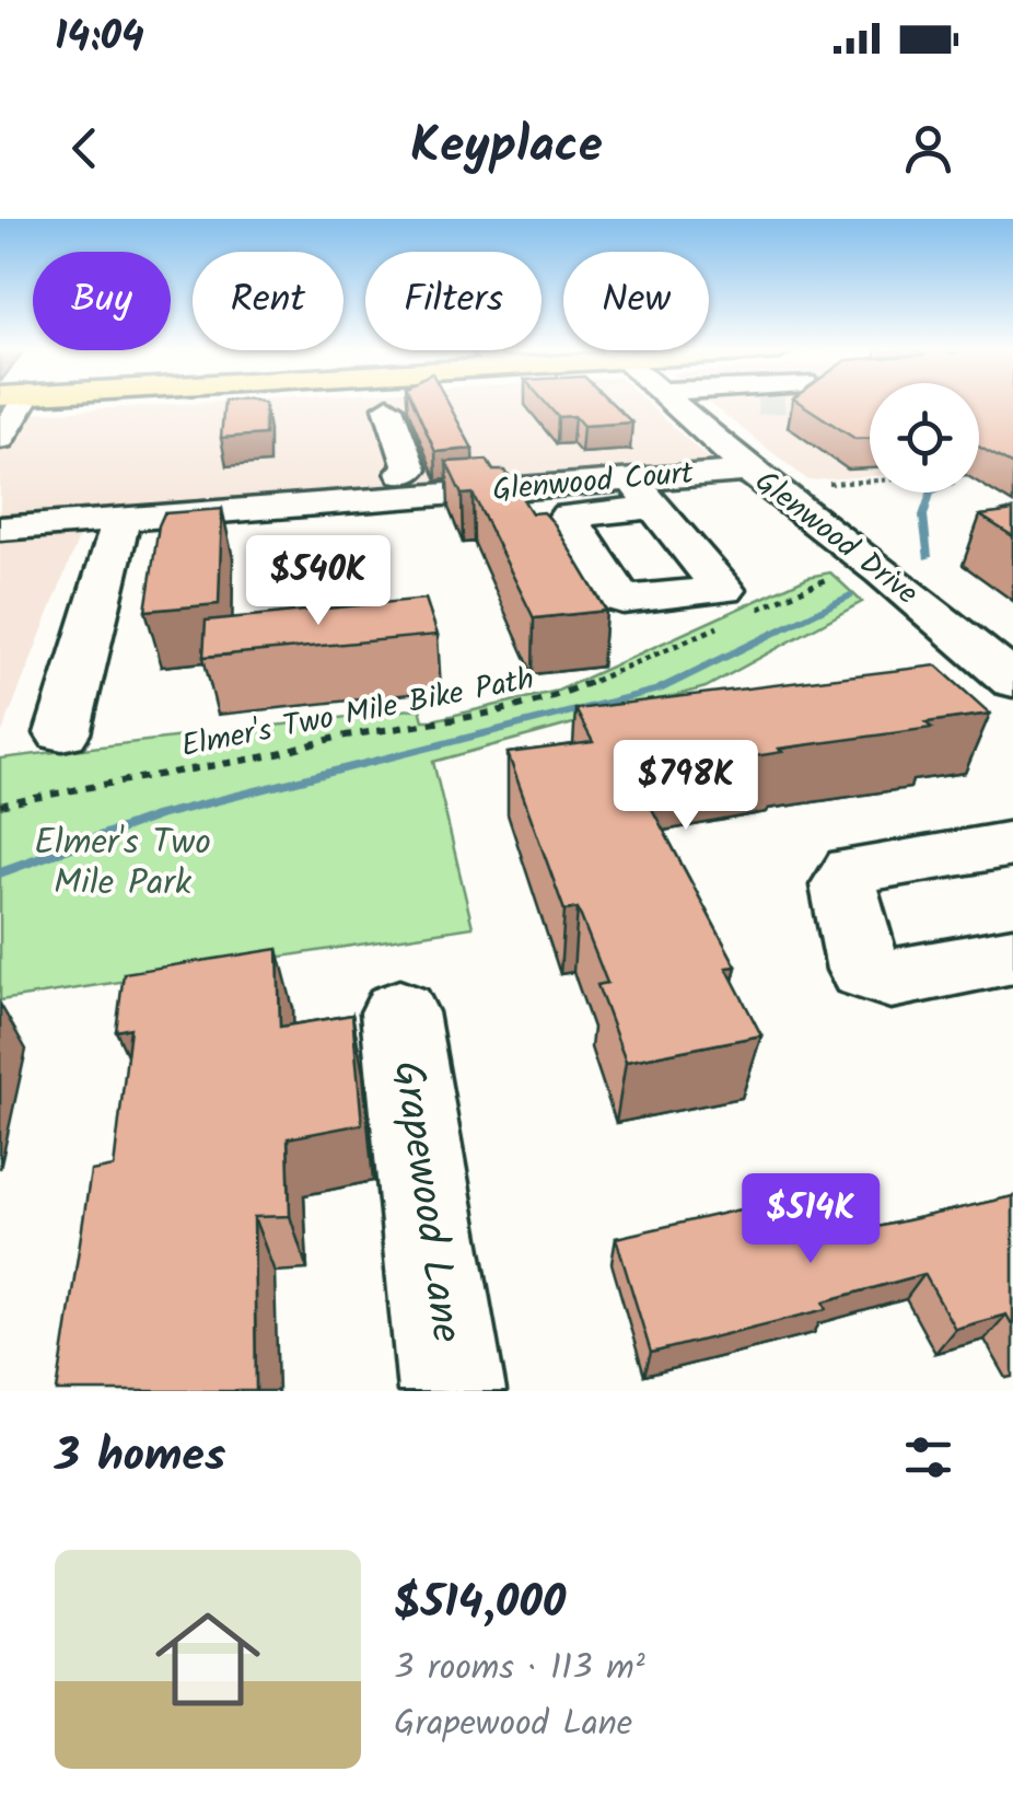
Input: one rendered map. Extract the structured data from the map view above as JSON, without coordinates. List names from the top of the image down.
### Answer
{
  "streets": {
    "street": ["Glenwood Court", "Glenwood Drive", "Grapewood Lane"],
    "path": ["Elmer's Two Mile Bike Path"]
  },
  "crossings": [
    ["Glenwood Court", "Glenwood Drive"]
  ],
  "parks": ["Elmer's Two Mile Park"],
  "page": {
    "status": "14:04",
    "header": "Keyplace",
    "chip": [
      "Buy",
      "Rent",
      "Filters",
      "New"
    ],
    "price": ["$540K", "$798K", "$514K"],
    "heading": "3 homes",
    "list": [
      {
        "name": "$514,000",
        "note": "3 rooms · 113 m² · Grapewood Lane"
      }
    ]
  }
}
